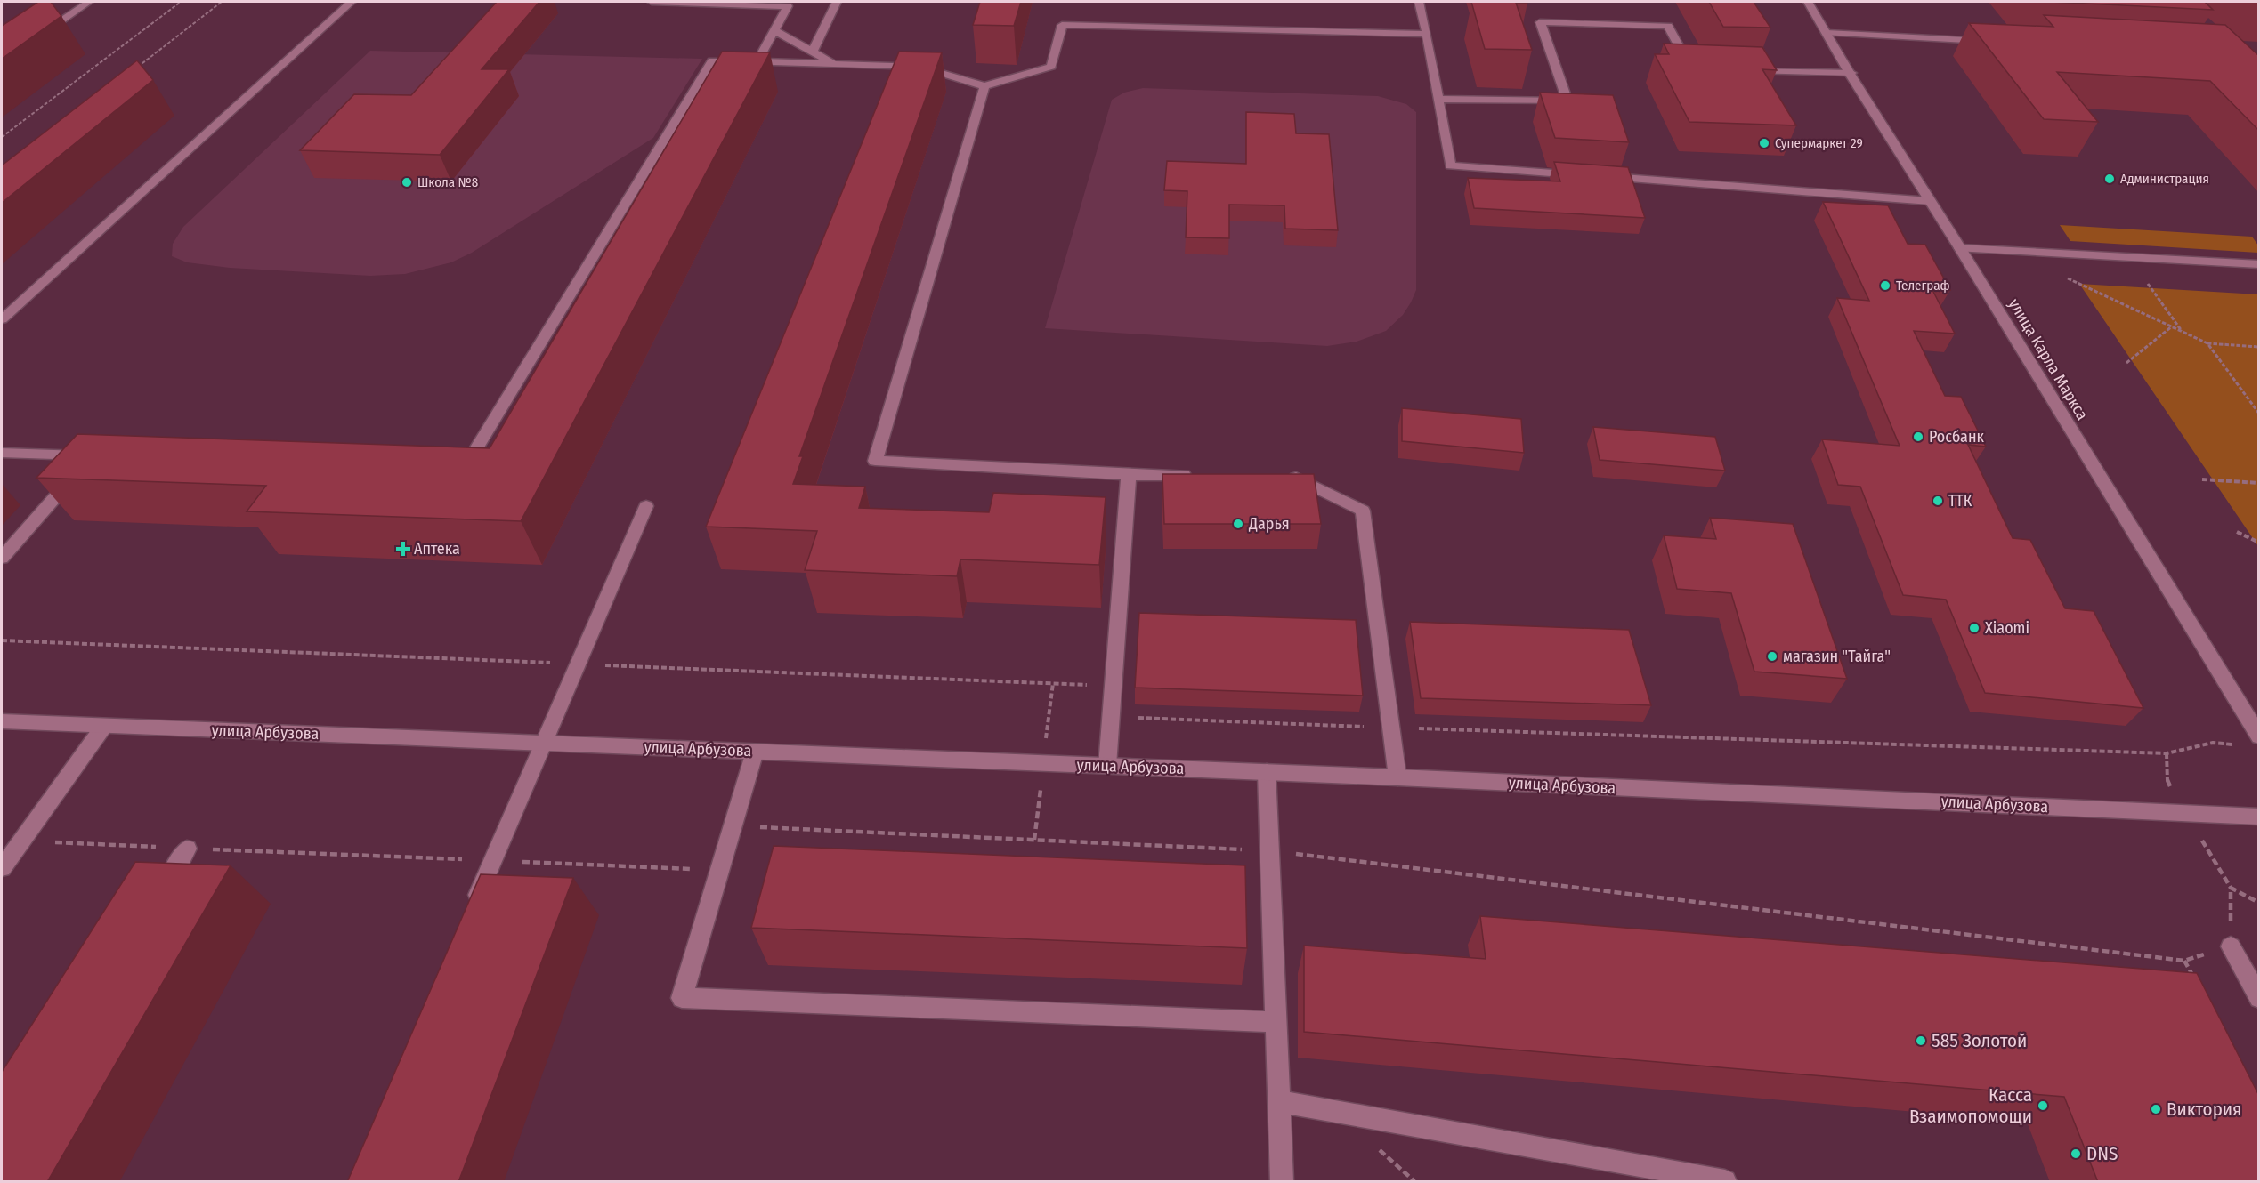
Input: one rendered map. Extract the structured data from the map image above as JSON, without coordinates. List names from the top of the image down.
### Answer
{
  "streets": {
    "street": ["улица Карла Маркса", "улица Арбузова"]
  },
  "places": {
    "other": [
      "Супермаркет 29",
      "Администрация",
      "Школа №8",
      "Телеграф",
      "Росбанк",
      "ТТК",
      "Дарья",
      "Xiaomi",
      "магазин \"Тайга\"",
      "585 Золотой",
      "Касса Взаимопомощи",
      "Виктория",
      "DNS"
    ],
    "health": ["Аптека"]
  }
}
